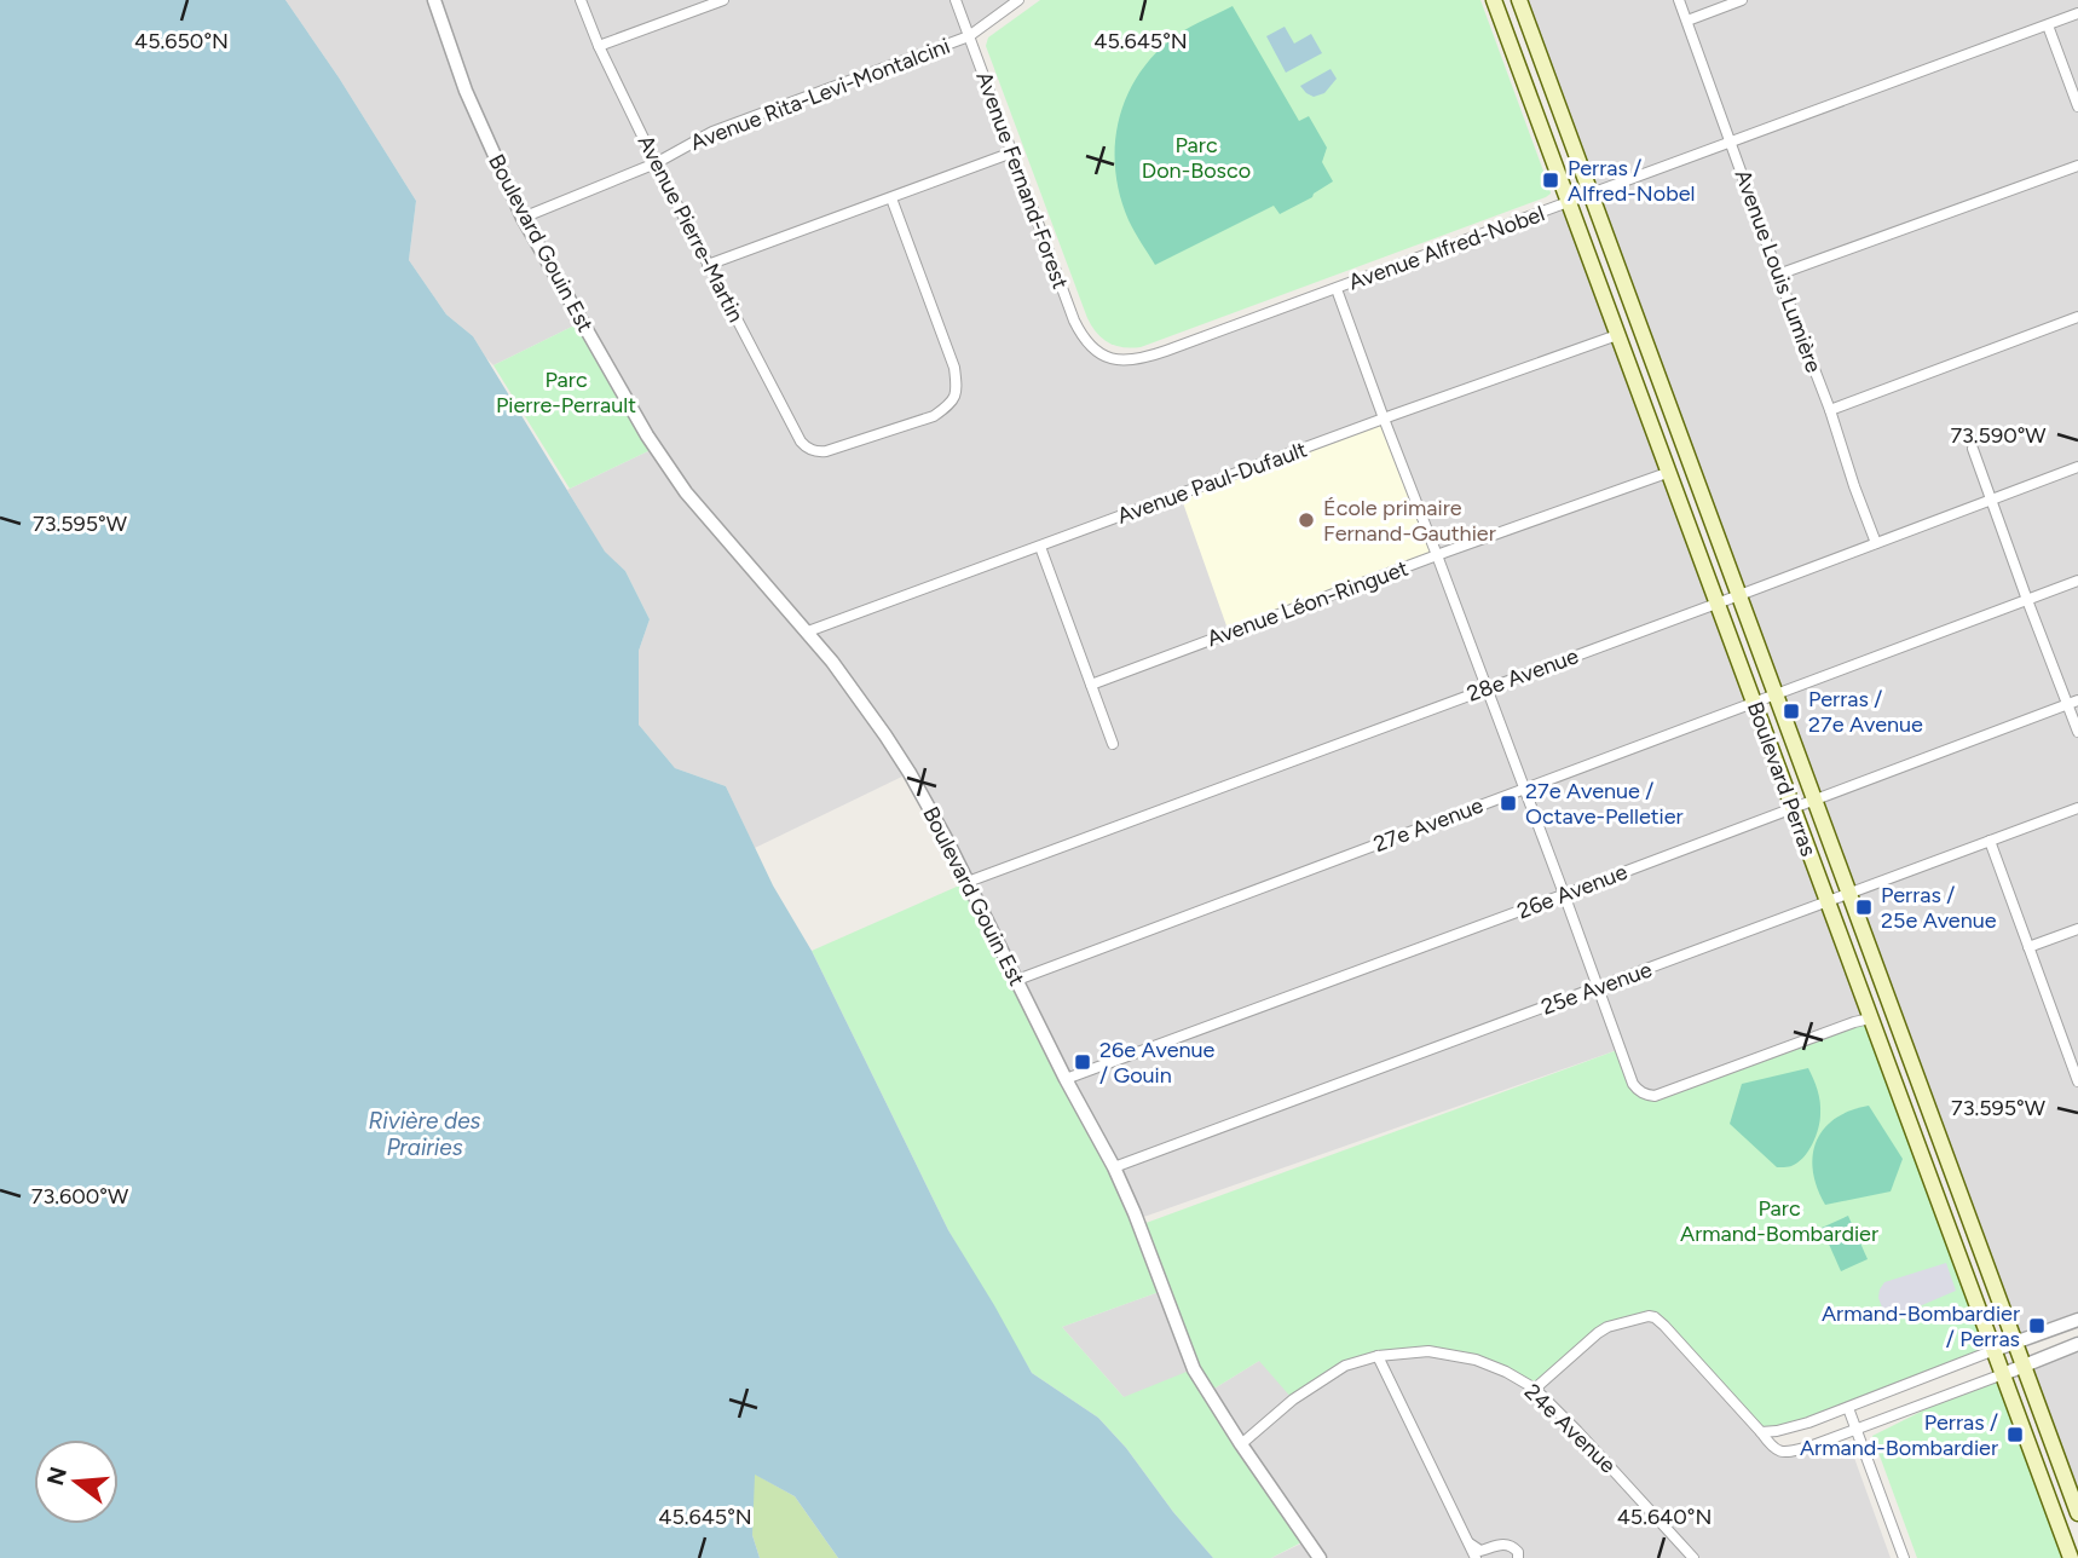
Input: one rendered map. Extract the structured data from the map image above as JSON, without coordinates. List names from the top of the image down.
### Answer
{
  "streets": {
    "main road": ["Boulevard Perras"],
    "street": [
      "Avenue Rita-Levi-Montalcini",
      "Avenue Fernand-Forest",
      "Avenue Pierre-Martin",
      "Boulevard Gouin Est",
      "Avenue Alfred-Nobel",
      "Avenue Louis Lumière",
      "Avenue Paul-Dufault",
      "Avenue Léon-Ringuet",
      "28e Avenue",
      "27e Avenue",
      "26e Avenue",
      "25e Avenue",
      "24e Avenue"
    ]
  },
  "crossings": [
    ["Avenue Rita-Levi-Montalcini", "Avenue Fernand-Forest"],
    ["Avenue Rita-Levi-Montalcini", "Avenue Pierre-Martin"],
    ["Avenue Rita-Levi-Montalcini", "Boulevard Gouin Est"],
    ["Avenue Fernand-Forest", "Avenue Alfred-Nobel"],
    ["Boulevard Gouin Est", "Avenue Paul-Dufault"],
    ["Boulevard Gouin Est", "28e Avenue"],
    ["Boulevard Gouin Est", "27e Avenue"],
    ["Boulevard Gouin Est", "26e Avenue"],
    ["Boulevard Gouin Est", "25e Avenue"],
    ["Boulevard Gouin Est", "24e Avenue"],
    ["Avenue Alfred-Nobel", "Avenue Louis Lumière"],
    ["Avenue Alfred-Nobel", "Boulevard Perras"],
    ["Avenue Louis Lumière", "28e Avenue"],
    ["Avenue Paul-Dufault", "Boulevard Perras"],
    ["Avenue Léon-Ringuet", "Boulevard Perras"],
    ["28e Avenue", "Boulevard Perras"],
    ["Boulevard Perras", "27e Avenue"],
    ["Boulevard Perras", "26e Avenue"],
    ["Boulevard Perras", "25e Avenue"]
  ],
  "water": ["Rivière des Prairies"],
  "parks": ["Parc Don-Bosco", "Parc Pierre-Perrault", "Parc Armand-Bombardier"],
  "places": {
    "transit": [
      "Perras / Alfred-Nobel",
      "Perras / 27e Avenue",
      "27e Avenue / Octave-Pelletier",
      "Perras / 25e Avenue",
      "26e Avenue / Gouin",
      "Armand-Bombardier / Perras",
      "Perras / Armand-Bombardier"
    ],
    "other": ["École primaire Fernand-Gauthier"]
  },
  "north": "left",
  "coordinates": [
    "45.650°N",
    "45.645°N",
    "73.590°W",
    "73.595°W",
    "73.600°W",
    "45.640°N"
  ]
}
